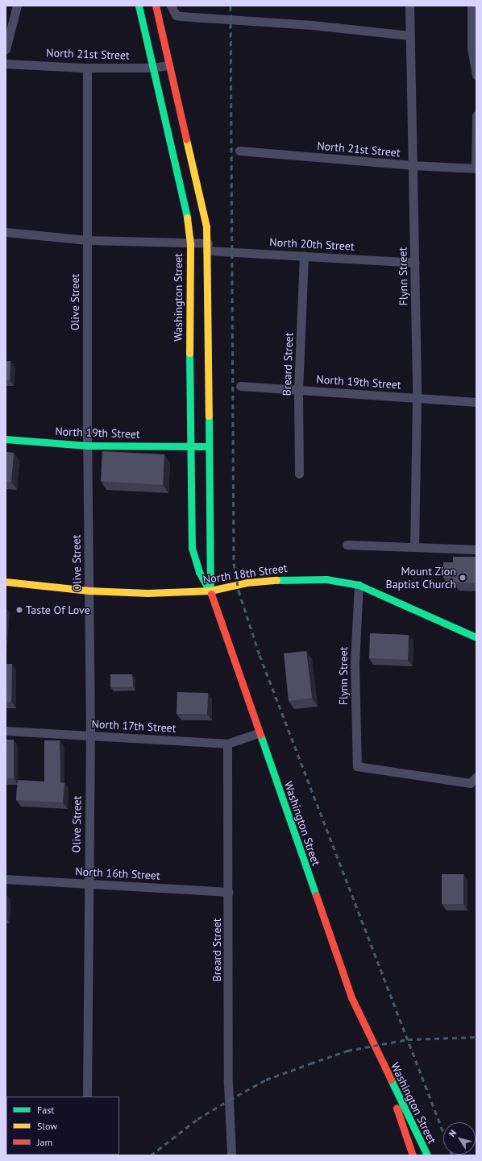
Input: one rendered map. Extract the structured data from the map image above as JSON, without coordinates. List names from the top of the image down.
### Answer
{
  "streets": {
    "street": [
      "North 21st Street",
      "North 20th Street",
      "Flynn Street",
      "Washington Street",
      "Olive Street",
      "Breard Street",
      "North 19th Street",
      "North 18th Street",
      "North 17th Street",
      "North 16th Street"
    ]
  },
  "crossings": [
    ["North 21st Street", "Flynn Street"],
    ["North 21st Street", "Washington Street"],
    ["North 21st Street", "Olive Street"],
    ["North 20th Street", "Flynn Street"],
    ["North 20th Street", "Washington Street"],
    ["North 20th Street", "Olive Street"],
    ["North 20th Street", "Breard Street"],
    ["Flynn Street", "North 19th Street"],
    ["Flynn Street", "North 18th Street"],
    ["Washington Street", "North 19th Street"],
    ["Washington Street", "North 18th Street"],
    ["Washington Street", "North 17th Street"],
    ["Olive Street", "North 19th Street"],
    ["Olive Street", "North 18th Street"],
    ["Olive Street", "North 17th Street"],
    ["Olive Street", "North 16th Street"],
    ["Breard Street", "North 19th Street"],
    ["Breard Street", "North 17th Street"],
    ["Breard Street", "North 16th Street"]
  ],
  "places": ["Mount Zion Baptist Church", "Taste Of Love"],
  "legend": ["Fast", "Slow", "Jam"],
  "north": "top left"
}
